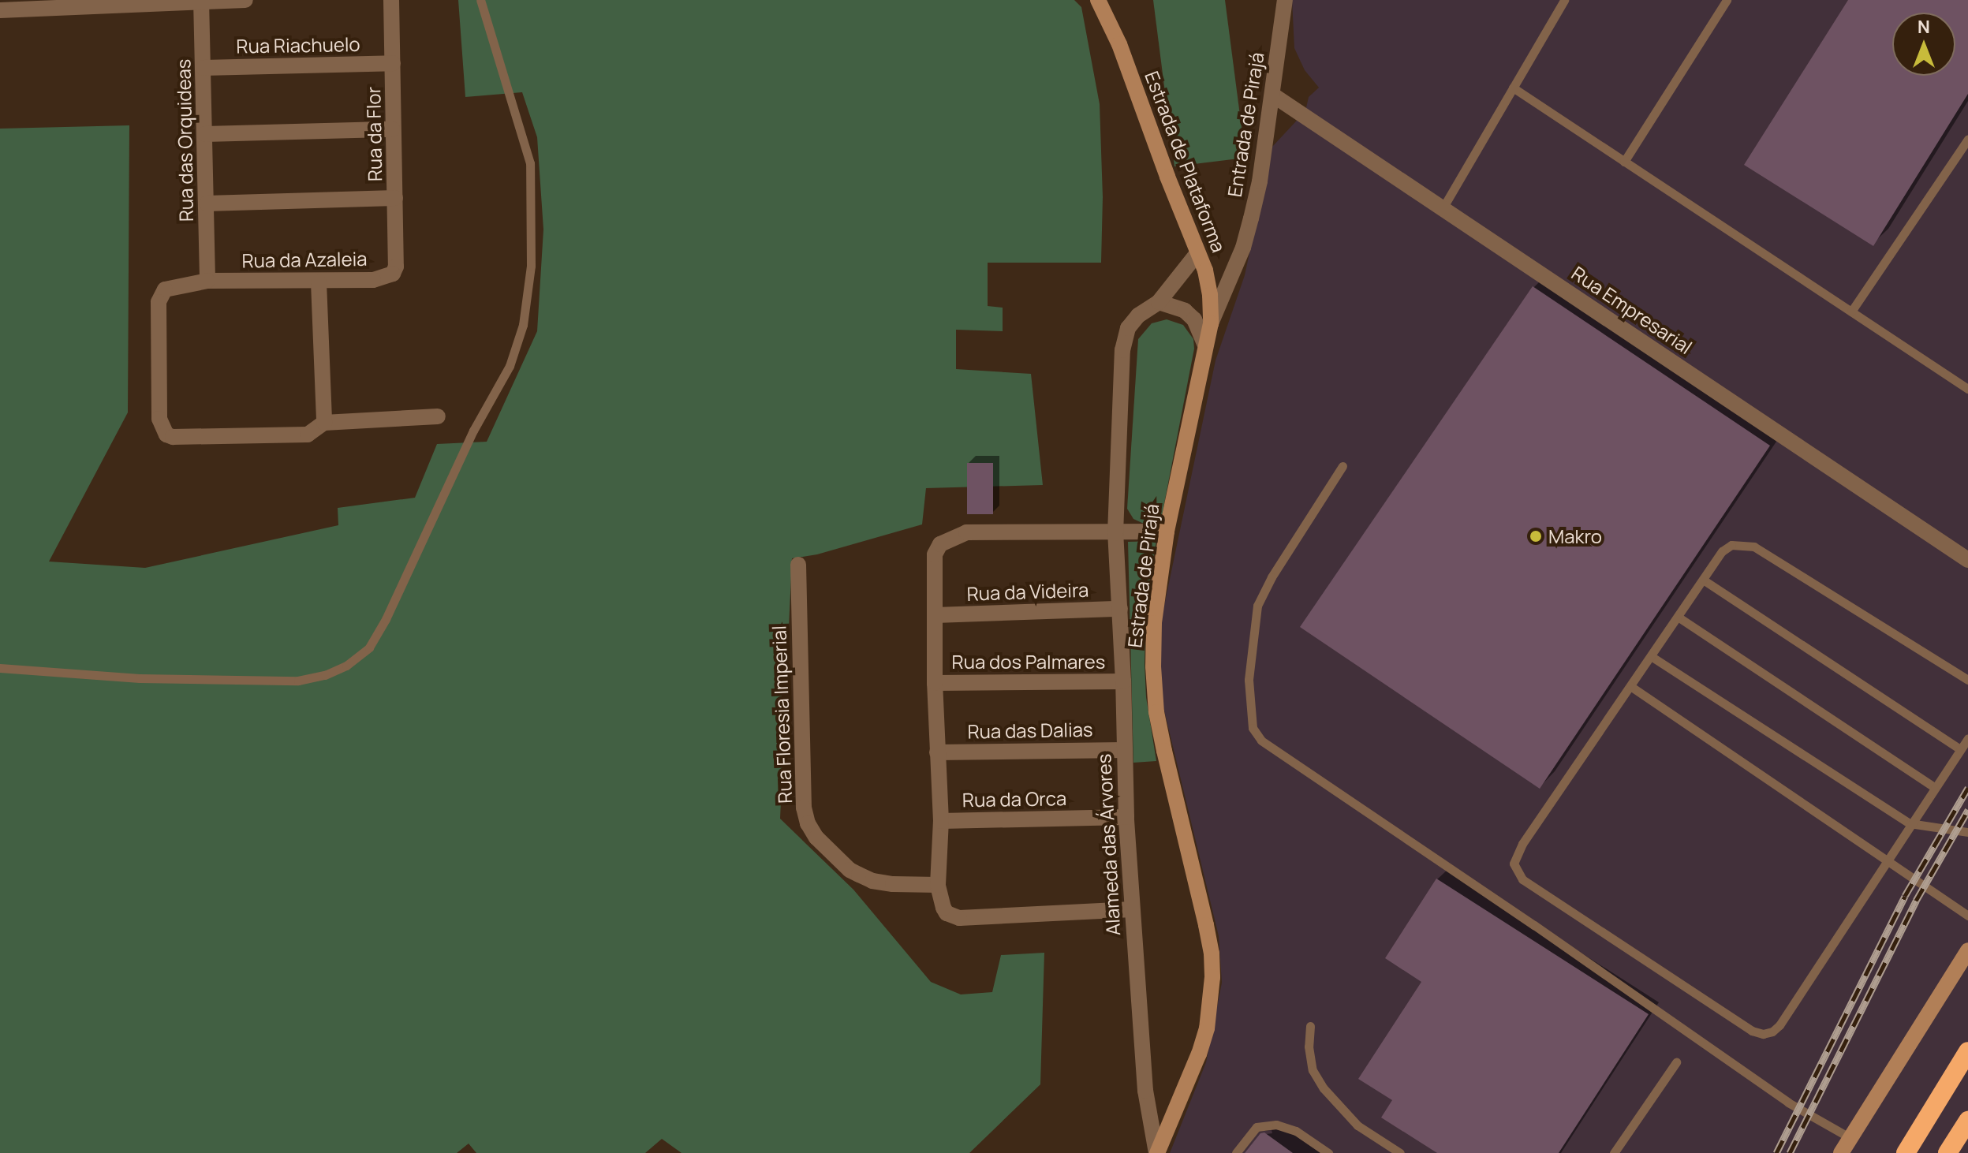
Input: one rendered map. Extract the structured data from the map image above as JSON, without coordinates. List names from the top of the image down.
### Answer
{
  "streets": {
    "main road": ["Estrada de Plataforma", "Estrada de Pirajá"],
    "street": [
      "Rua Riachuelo",
      "Entrada de Pirajá",
      "Rua da Flor",
      "Rua das Orquideas",
      "Rua da Azaleia",
      "Rua Empresarial",
      "Rua da Videira",
      "Rua dos Palmares",
      "Rua Floresia Imperial",
      "Rua das Dalias",
      "Rua da Orca",
      "Alameda das Árvores"
    ]
  },
  "crossings": [
    ["Rua Riachuelo", "Rua da Flor"],
    ["Rua Riachuelo", "Rua das Orquideas"],
    ["Entrada de Pirajá", "Estrada de Plataforma"],
    ["Entrada de Pirajá", "Rua Empresarial"],
    ["Rua da Flor", "Rua da Azaleia"],
    ["Rua das Orquideas", "Rua da Azaleia"],
    ["Estrada de Plataforma", "Estrada de Pirajá"],
    ["Estrada de Plataforma", "Alameda das Árvores"],
    ["Estrada de Pirajá", "Alameda das Árvores"],
    ["Rua da Videira", "Alameda das Árvores"],
    ["Rua dos Palmares", "Alameda das Árvores"],
    ["Rua das Dalias", "Alameda das Árvores"],
    ["Rua da Orca", "Alameda das Árvores"]
  ],
  "places": ["Makro"],
  "north": "top"
}
